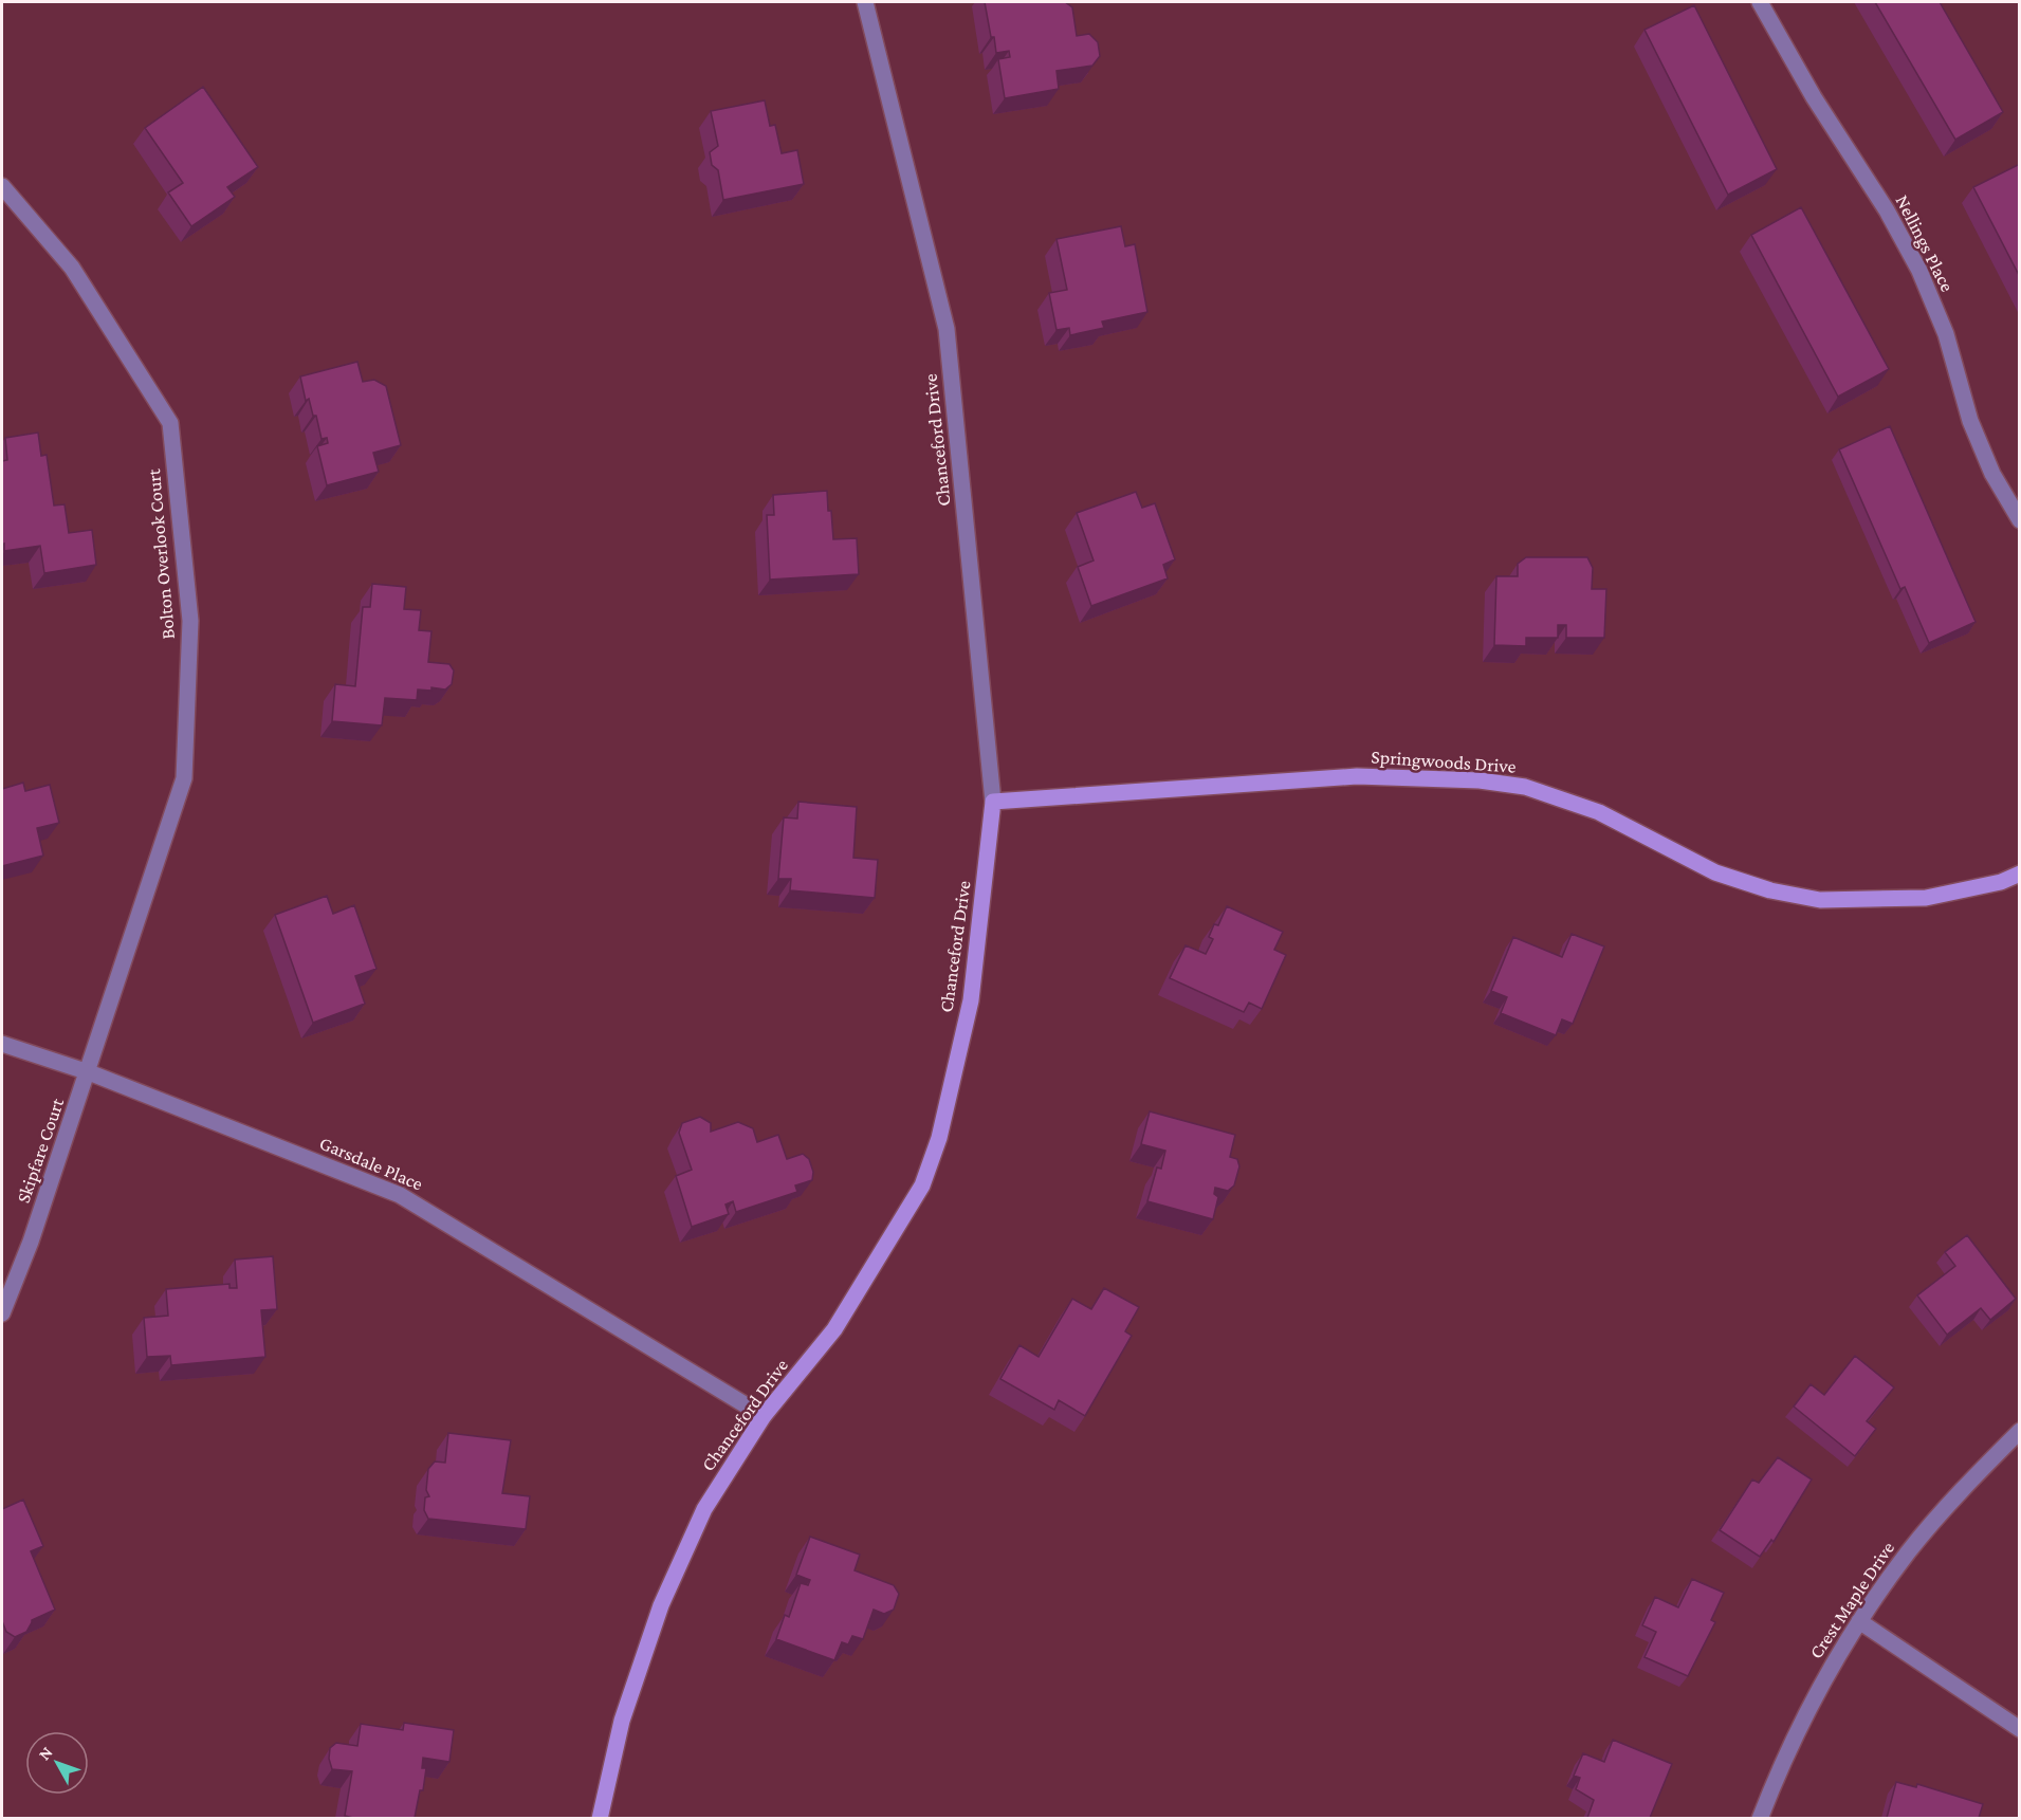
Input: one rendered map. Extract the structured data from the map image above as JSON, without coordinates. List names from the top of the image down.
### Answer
{
  "streets": {
    "street": [
      "Nellings Place",
      "Chanceford Drive",
      "Bolton Overlook Court",
      "Springwoods Drive",
      "Skipfare Court",
      "Garsdale Place",
      "Crest Maple Drive"
    ]
  },
  "crossings": [
    ["Chanceford Drive", "Springwoods Drive"],
    ["Chanceford Drive", "Garsdale Place"],
    ["Bolton Overlook Court", "Skipfare Court"],
    ["Bolton Overlook Court", "Garsdale Place"],
    ["Skipfare Court", "Garsdale Place"]
  ],
  "north": "top left"
}
